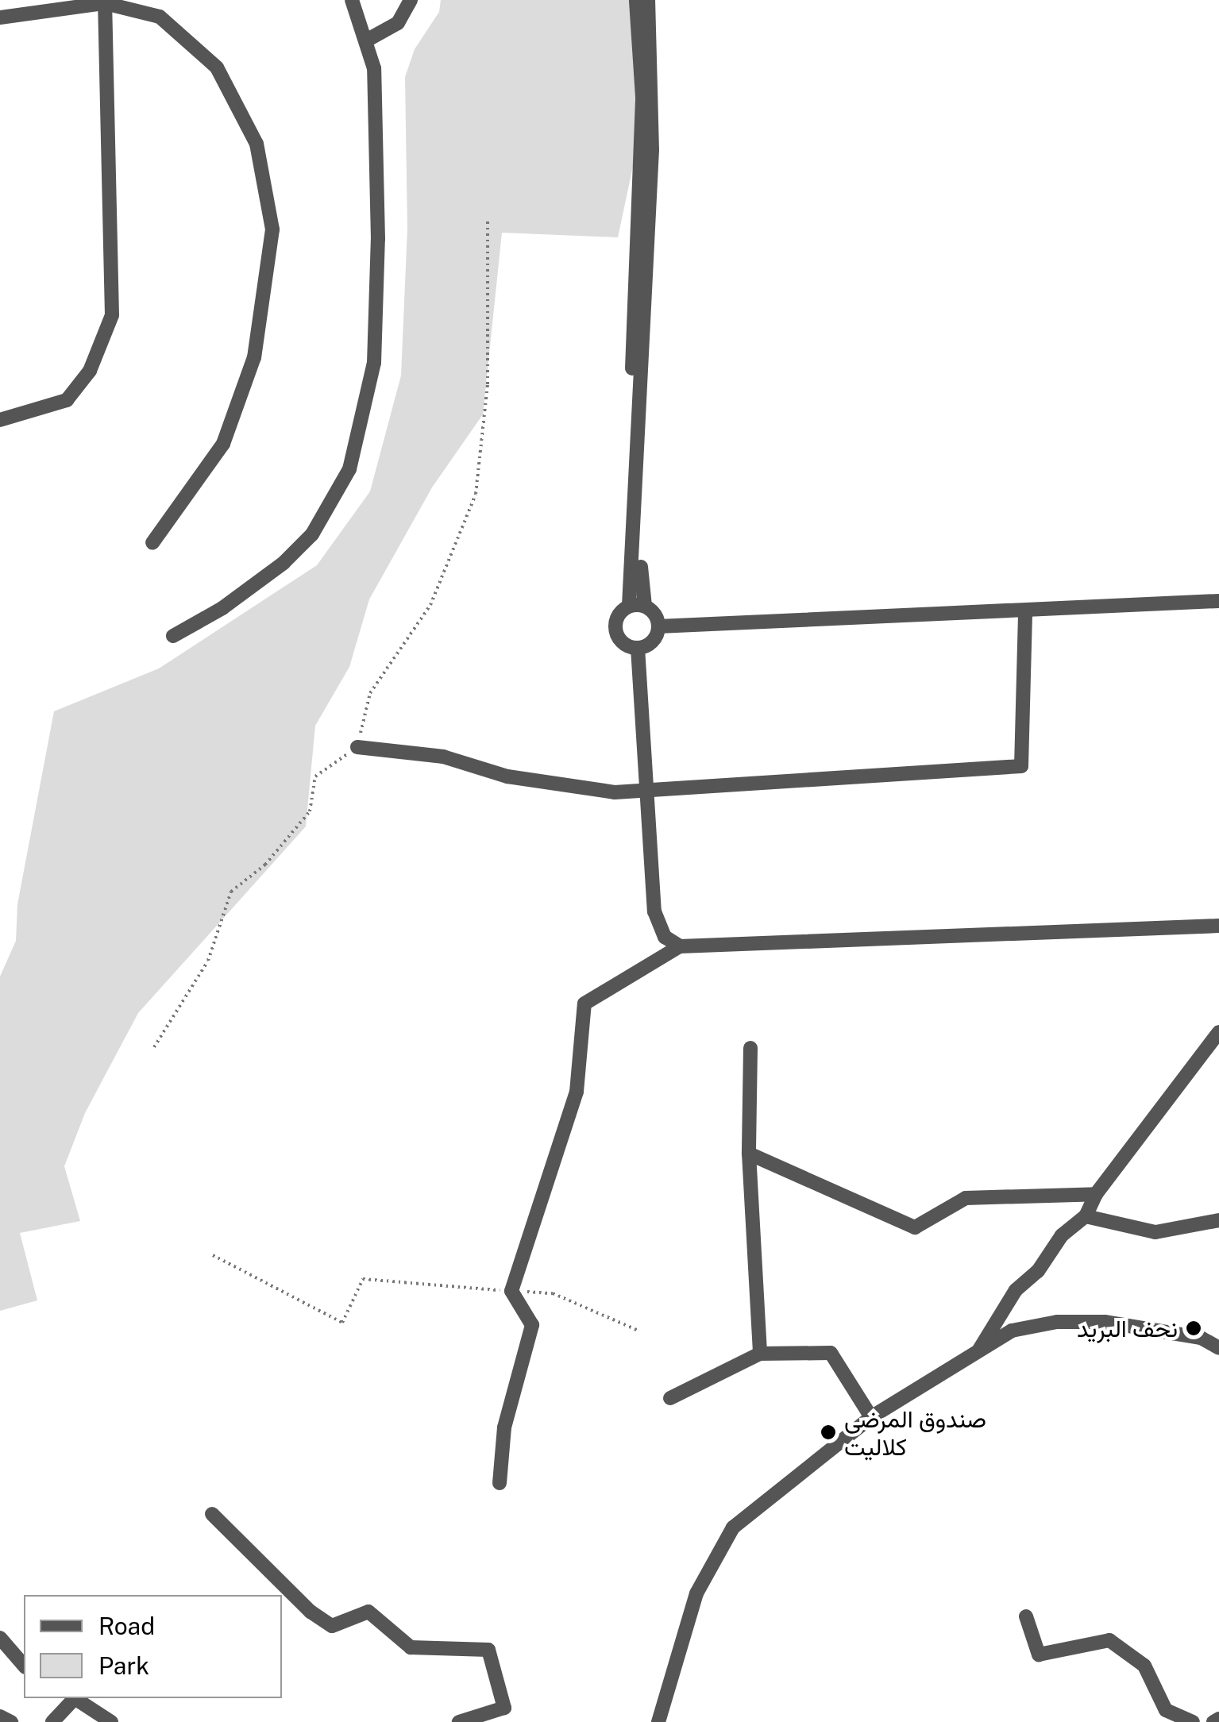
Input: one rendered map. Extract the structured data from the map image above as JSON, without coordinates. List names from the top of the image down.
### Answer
{
  "places": ["نحف البريد", "صندوق المرضى كلاليت"],
  "legend": ["Road", "Park"]
}
